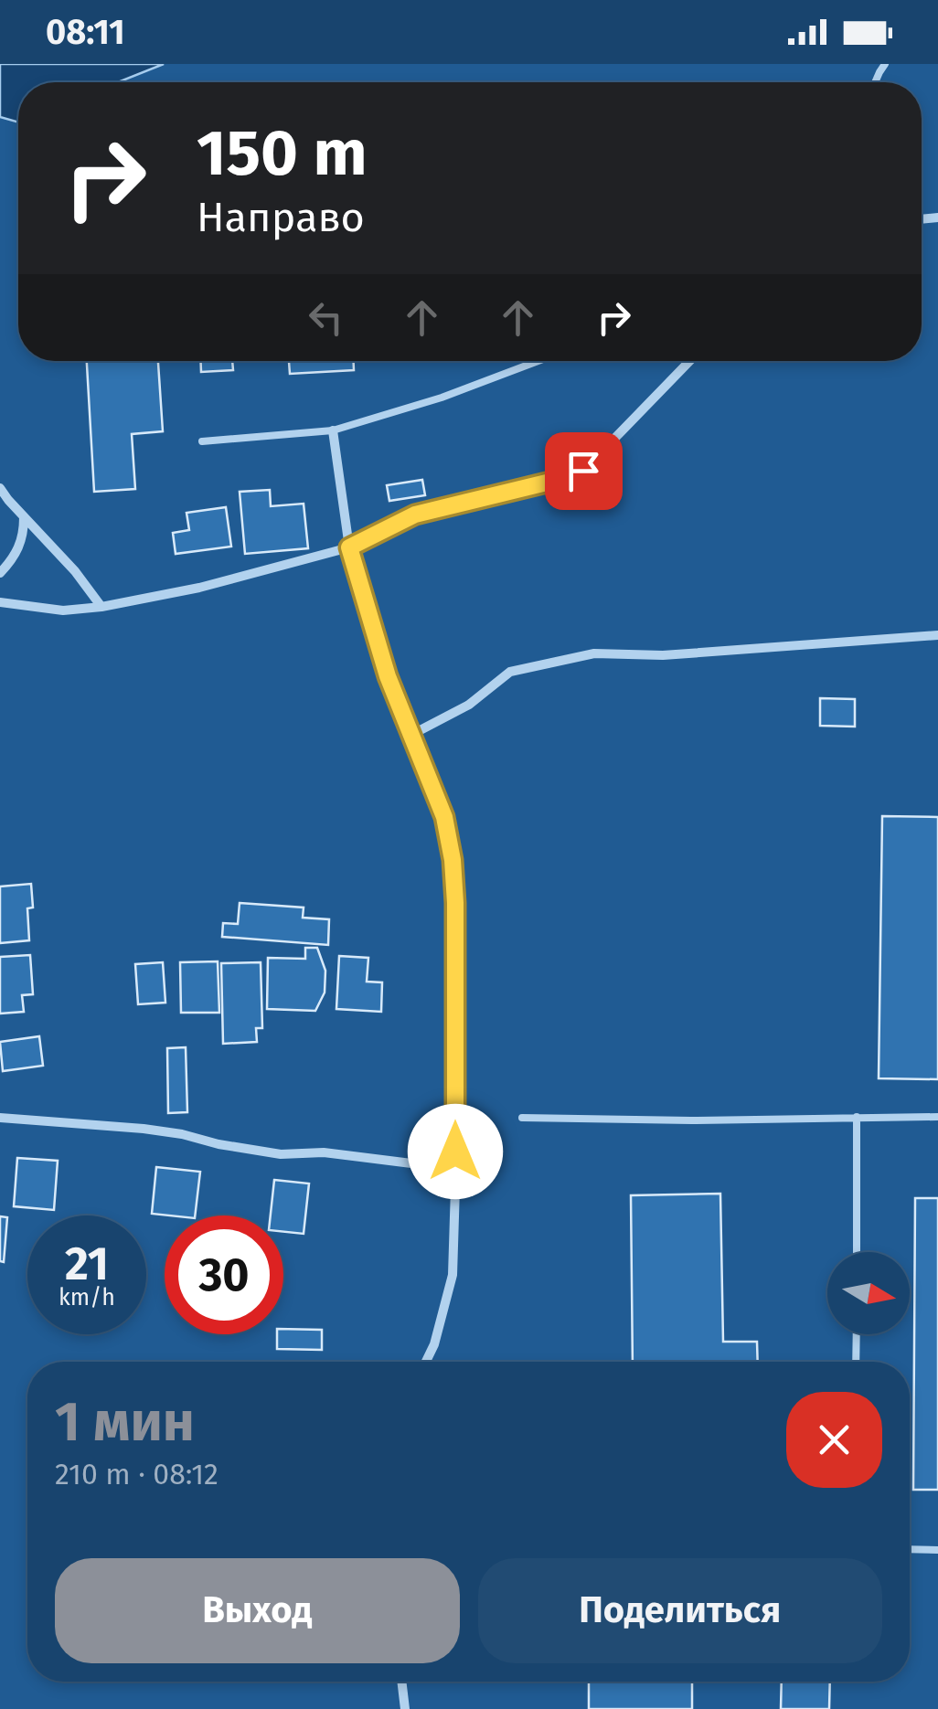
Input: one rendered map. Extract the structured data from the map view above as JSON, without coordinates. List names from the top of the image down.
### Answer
{
  "north": "right",
  "page": {
    "status": "08:11",
    "turn": ["150 m", "Направо"],
    "speed": "21 km/h",
    "limit": "30",
    "heading": ["1 мин", "210 m · 08:12"],
    "buttons": ["Выход", "Поделиться"]
  }
}
